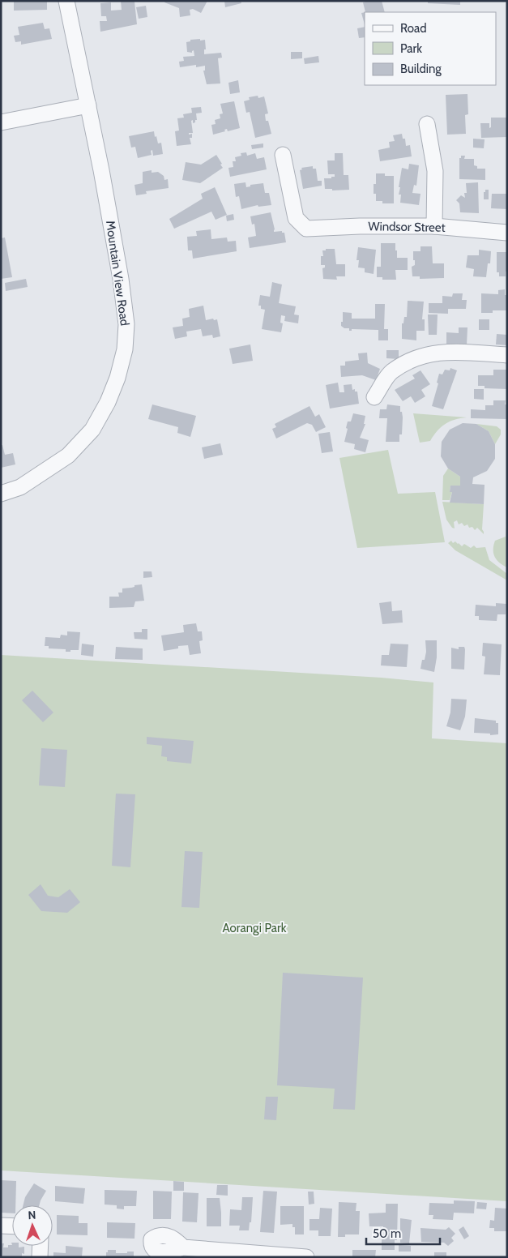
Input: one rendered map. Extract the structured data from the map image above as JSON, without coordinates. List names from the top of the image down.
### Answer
{
  "streets": {
    "street": ["Windsor Street", "Mountain View Road"]
  },
  "parks": ["Aorangi Park"],
  "legend": ["Road", "Park", "Building"],
  "scale_bar": "50 m",
  "north": "top"
}
